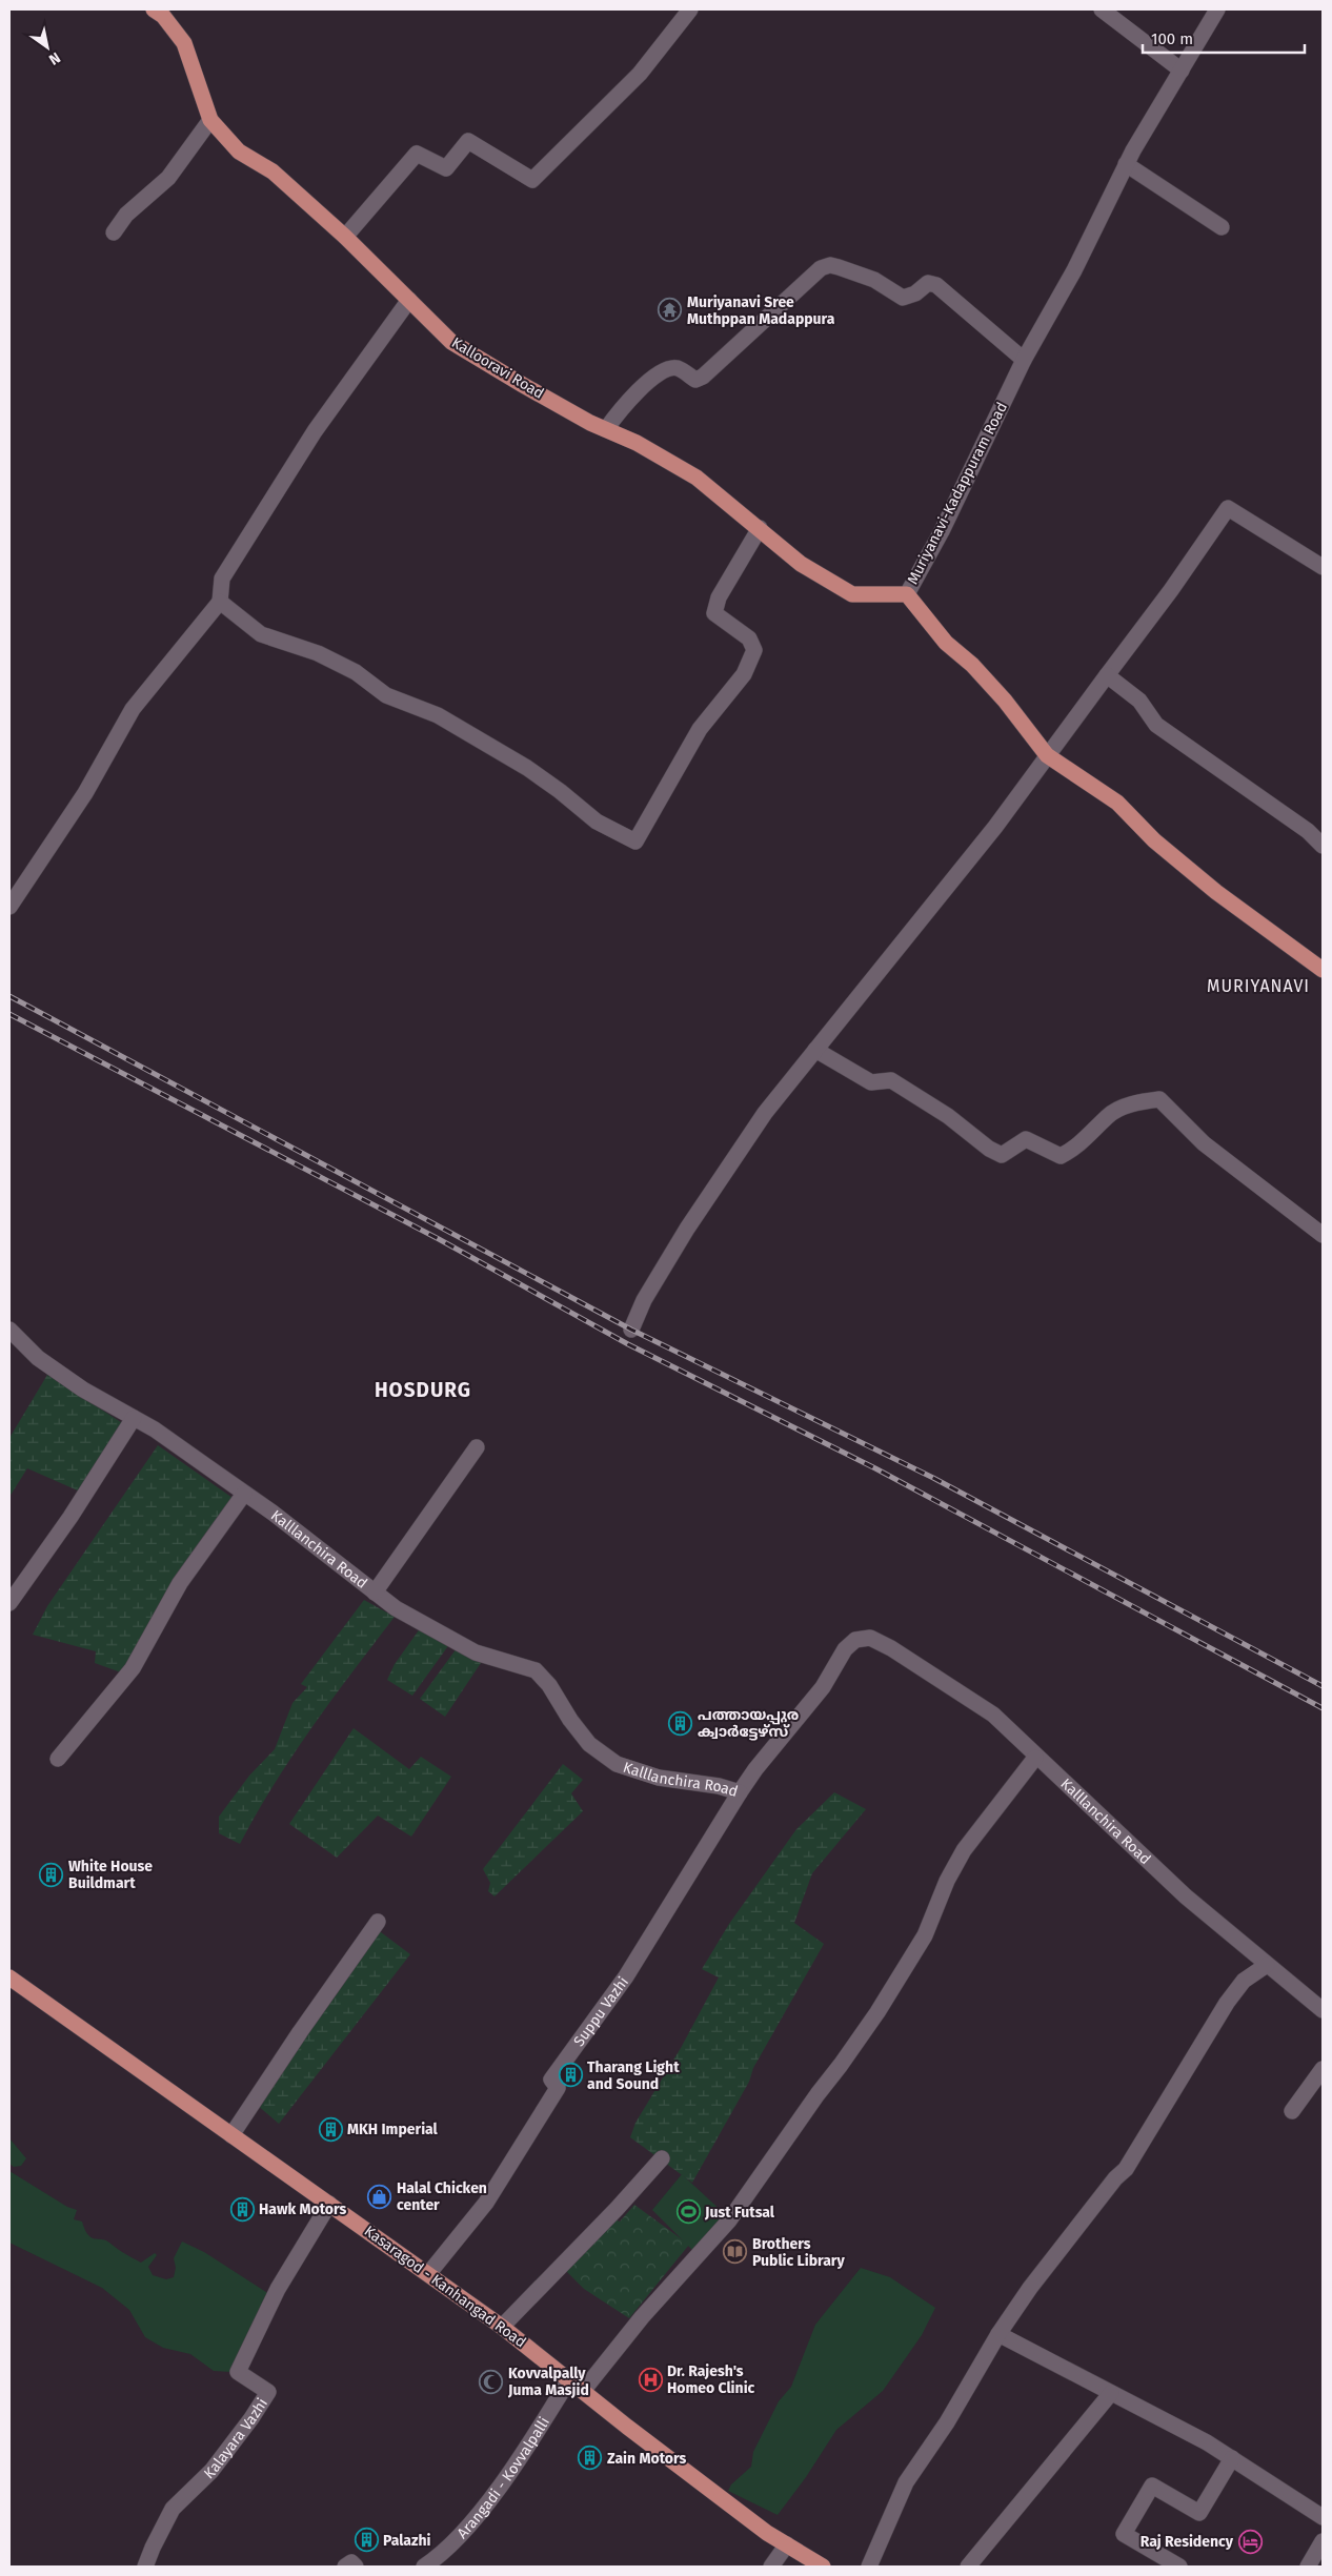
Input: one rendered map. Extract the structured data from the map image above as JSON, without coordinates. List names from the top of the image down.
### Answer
{
  "streets": {
    "main road": ["Kallooravi Road", "Muriyanavi-Kadappuram Road", "Kasaragod - Kanhangad Road"],
    "street": [
      "Kalllanchira Road",
      "Suppu Vazhi",
      "Kalayara Vazhi",
      "Arangadi - Kovvalpalli"
    ]
  },
  "crossings": [
    ["Kallooravi Road", "Muriyanavi-Kadappuram Road"],
    ["Kalllanchira Road", "Suppu Vazhi"],
    ["Suppu Vazhi", "Kasaragod - Kanhangad Road"],
    ["Kasaragod - Kanhangad Road", "Kalayara Vazhi"],
    ["Kasaragod - Kanhangad Road", "Arangadi - Kovvalpalli"]
  ],
  "districts": ["MURIYANAVI", "HOSDURG"],
  "places": {
    "temple": ["Muriyanavi Sree Muthppan Madappura"],
    "building": [
      "പത്തായപ്പുര ക്വാർട്ടേഴ്സ്",
      "White House Buildmart",
      "Tharang Light and Sound",
      "MKH Imperial",
      "Hawk Motors",
      "Zain Motors",
      "Palazhi"
    ],
    "shop": ["Halal Chicken center"],
    "sports": ["Just Futsal"],
    "library": ["Brothers Public Library"],
    "hospital": ["Dr. Rajesh's Homeo Clinic"],
    "mosque": ["Kovvalpally Juma Masjid"],
    "hotel": ["Raj Residency"]
  },
  "scale_bar": "100 m",
  "north": "bottom right"
}
